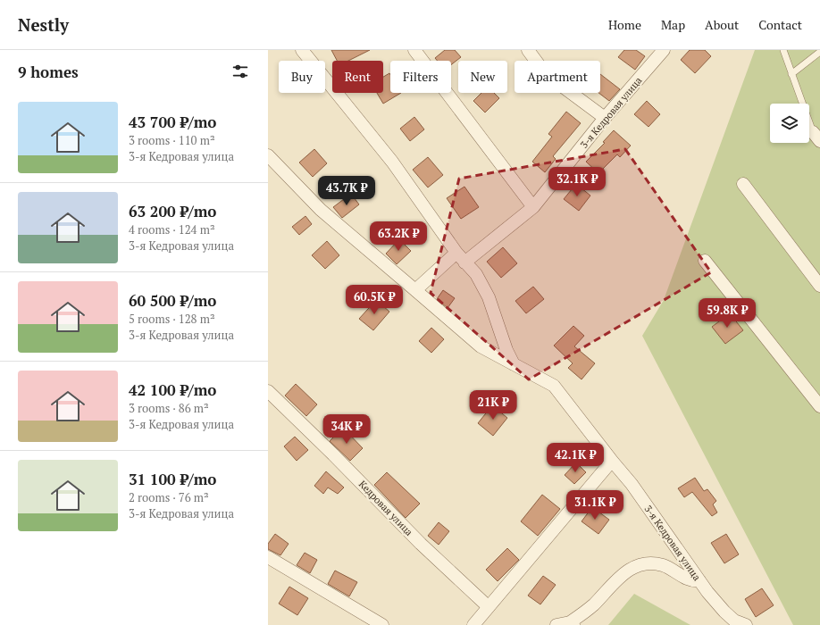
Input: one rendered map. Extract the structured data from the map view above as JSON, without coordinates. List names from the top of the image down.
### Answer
{
  "streets": {
    "street": ["3-я Кедровая улица", "Кедровая улица"]
  },
  "page": {
    "header": "Nestly",
    "nav": [
      "Home",
      "Map",
      "About",
      "Contact"
    ],
    "heading": "9 homes",
    "chip": [
      "Buy",
      "Rent",
      "Filters",
      "New",
      "Apartment"
    ],
    "list": [
      {
        "name": "43 700 ₽/mo",
        "note": "3 rooms · 110 m² · 3-я Кедровая улица"
      },
      {
        "name": "63 200 ₽/mo",
        "note": "4 rooms · 124 m² · 3-я Кедровая улица"
      },
      {
        "name": "60 500 ₽/mo",
        "note": "5 rooms · 128 m² · 3-я Кедровая улица"
      },
      {
        "name": "42 100 ₽/mo",
        "note": "3 rooms · 86 m² · 3-я Кедровая улица"
      },
      {
        "name": "31 100 ₽/mo",
        "note": "2 rooms · 76 m² · 3-я Кедровая улица"
      }
    ],
    "price": [
      "32.1K ₽",
      "43.7K ₽",
      "63.2K ₽",
      "60.5K ₽",
      "59.8K ₽",
      "21K ₽",
      "34K ₽",
      "42.1K ₽",
      "31.1K ₽"
    ]
  }
}
